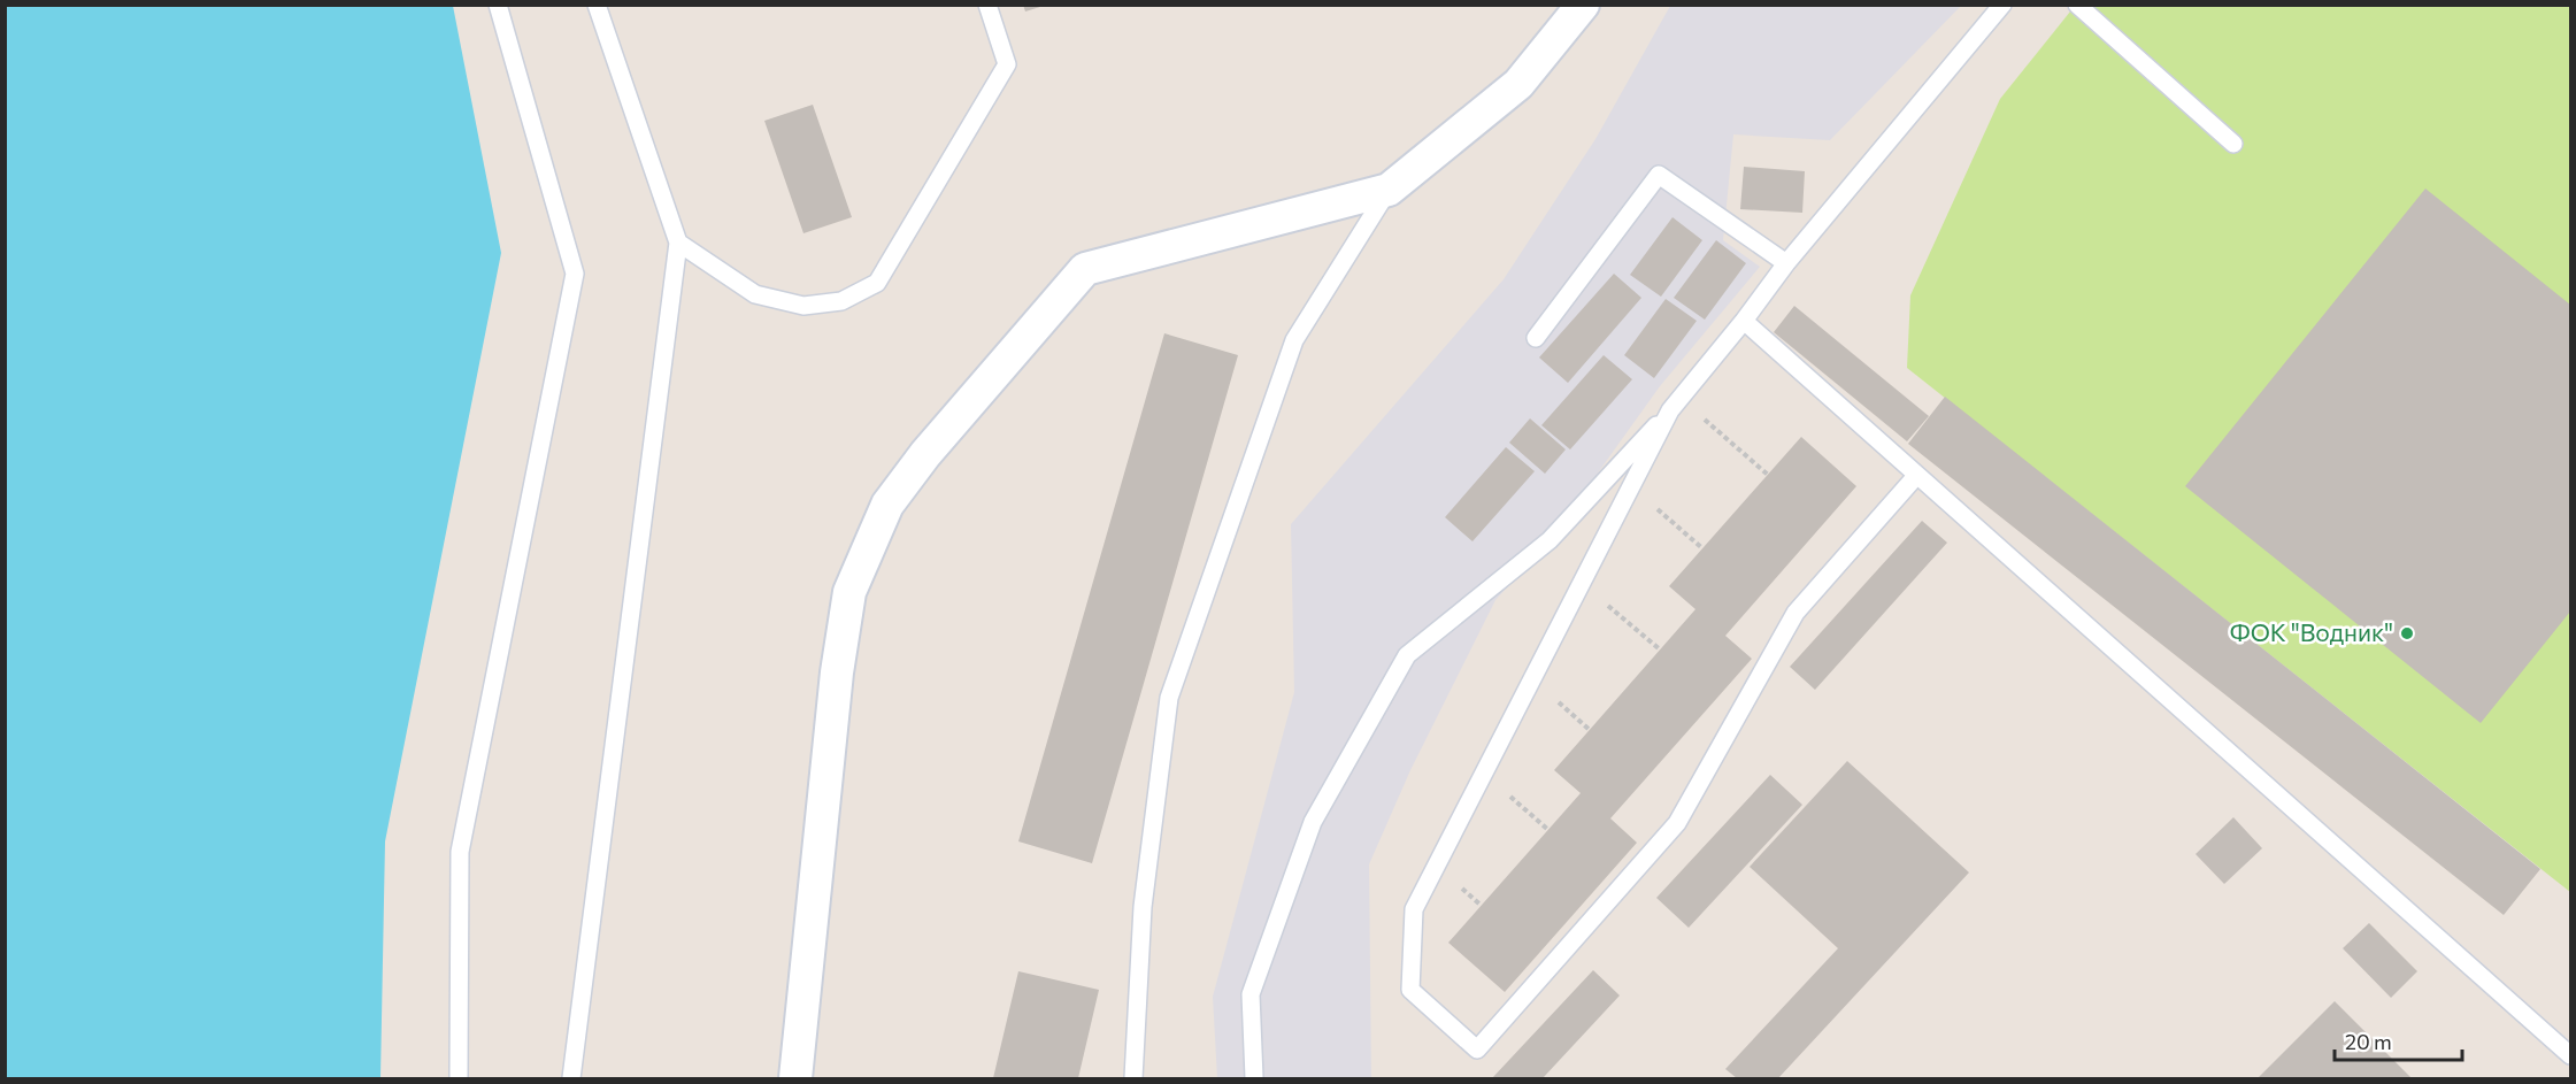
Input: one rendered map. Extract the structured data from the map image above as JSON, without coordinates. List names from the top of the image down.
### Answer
{
  "places": ["ФОК \"Водник\""],
  "scale_bar": "20 m"
}
